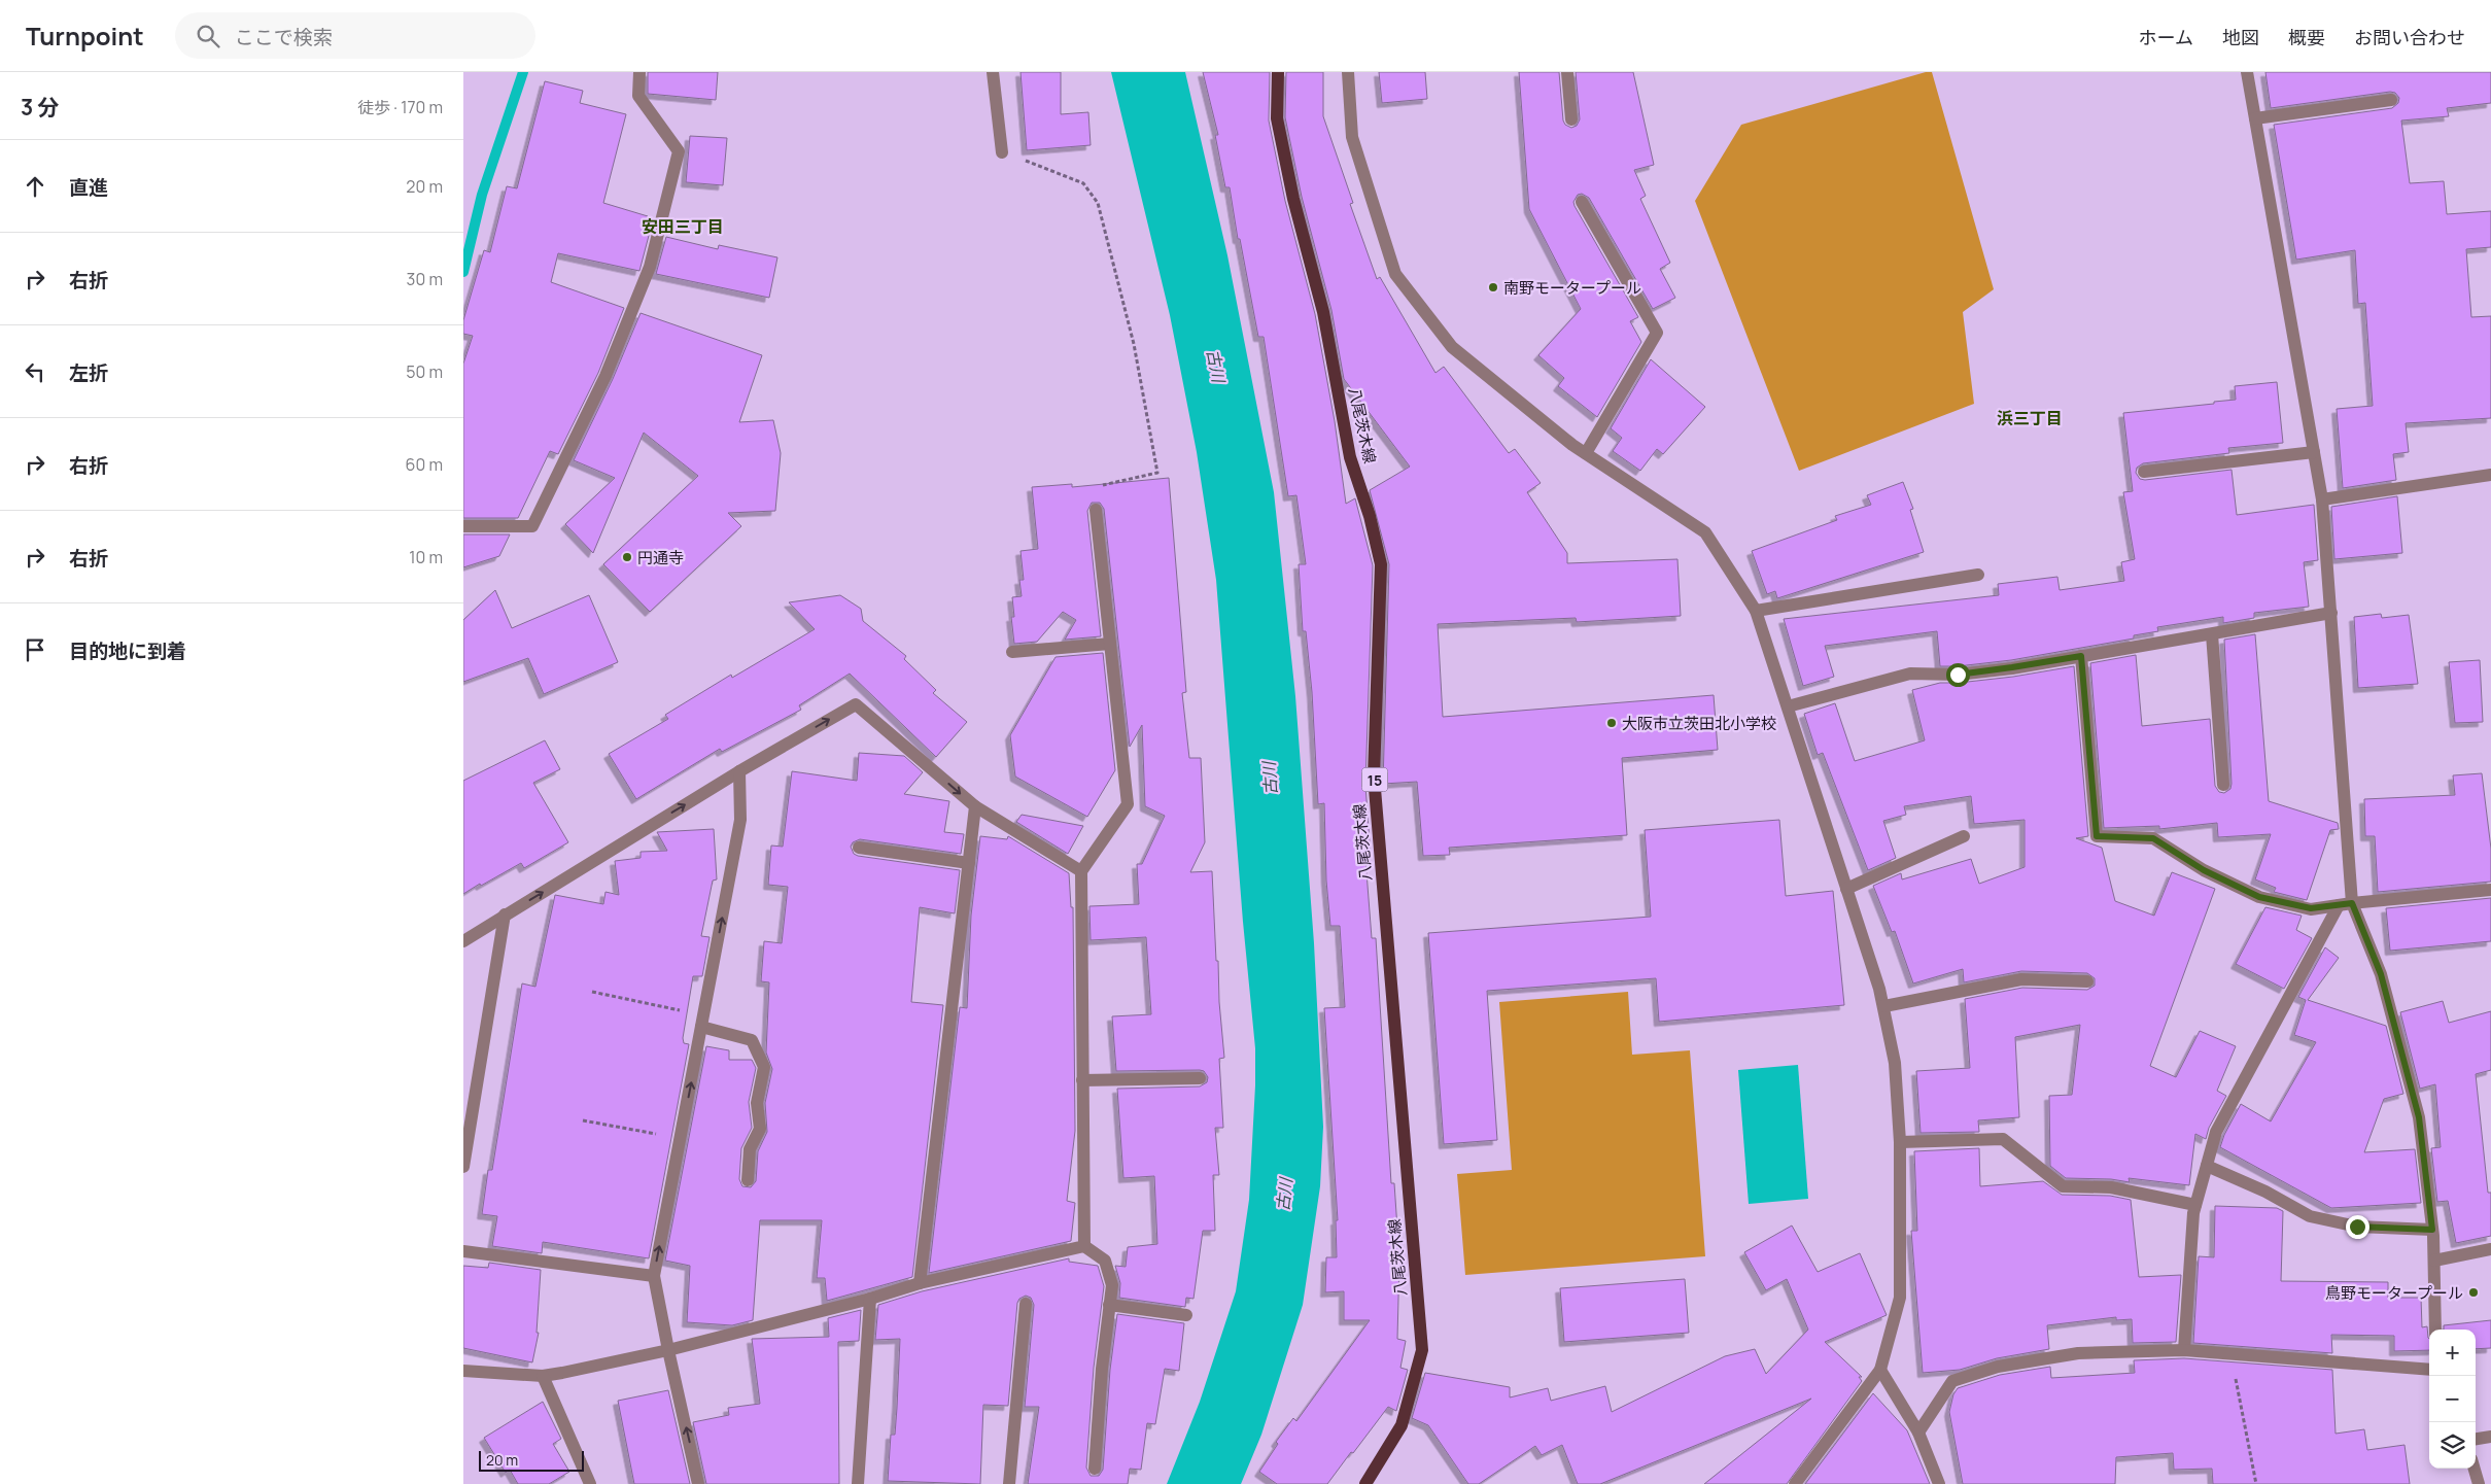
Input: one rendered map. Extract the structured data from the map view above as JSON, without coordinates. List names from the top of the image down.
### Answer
{
  "streets": {
    "main road": ["八尾茨木線", "15"]
  },
  "districts": ["安田三丁目", "浜三丁目"],
  "water": ["古川"],
  "places": [
    "南野モータープール",
    "円通寺",
    "大阪市立茨田北小学校",
    "鳥野モータープール"
  ],
  "scale_bar": "20 m",
  "page": {
    "header": "Turnpoint",
    "search": "ここで検索",
    "nav": [
      "ホーム",
      "地図",
      "概要",
      "お問い合わせ"
    ],
    "heading": ["3 分", "徒歩 · 170 m"],
    "list": [
      ["直進", "20 m"],
      ["右折", "30 m"],
      ["左折", "50 m"],
      ["右折", "60 m"],
      ["右折", "10 m"],
      "目的地に到着"
    ],
    "map_buttons": ["+", "−"],
    "scale": "20 m"
  }
}
